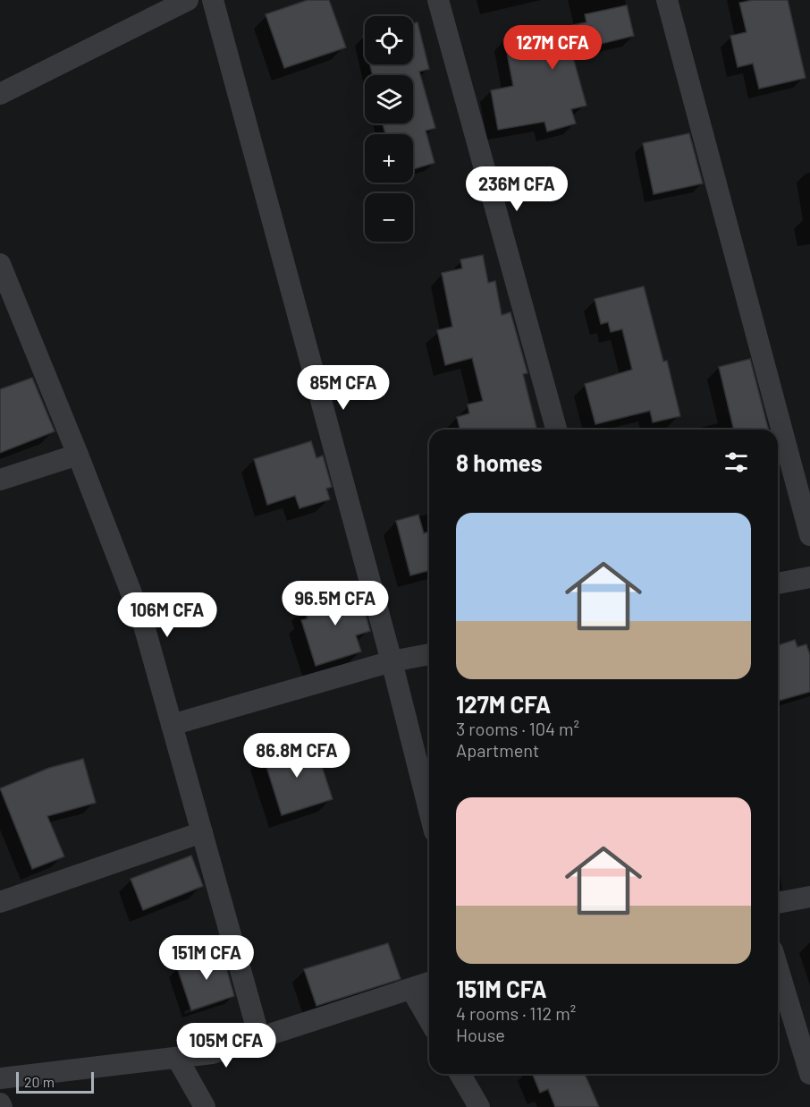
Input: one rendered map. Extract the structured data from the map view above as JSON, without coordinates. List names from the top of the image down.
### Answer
{
  "scale_bar": "20 m",
  "page": {
    "map_buttons": ["+", "−"],
    "price": [
      "127M CFA",
      "236M CFA",
      "85M CFA",
      "96.5M CFA",
      "106M CFA",
      "86.8M CFA",
      "151M CFA",
      "105M CFA"
    ],
    "heading": "8 homes",
    "list": [
      {
        "name": "127M CFA",
        "note": "3 rooms · 104 m² · Apartment"
      },
      {
        "name": "151M CFA",
        "note": "4 rooms · 112 m² · House"
      }
    ],
    "scale": "20 m"
  }
}
